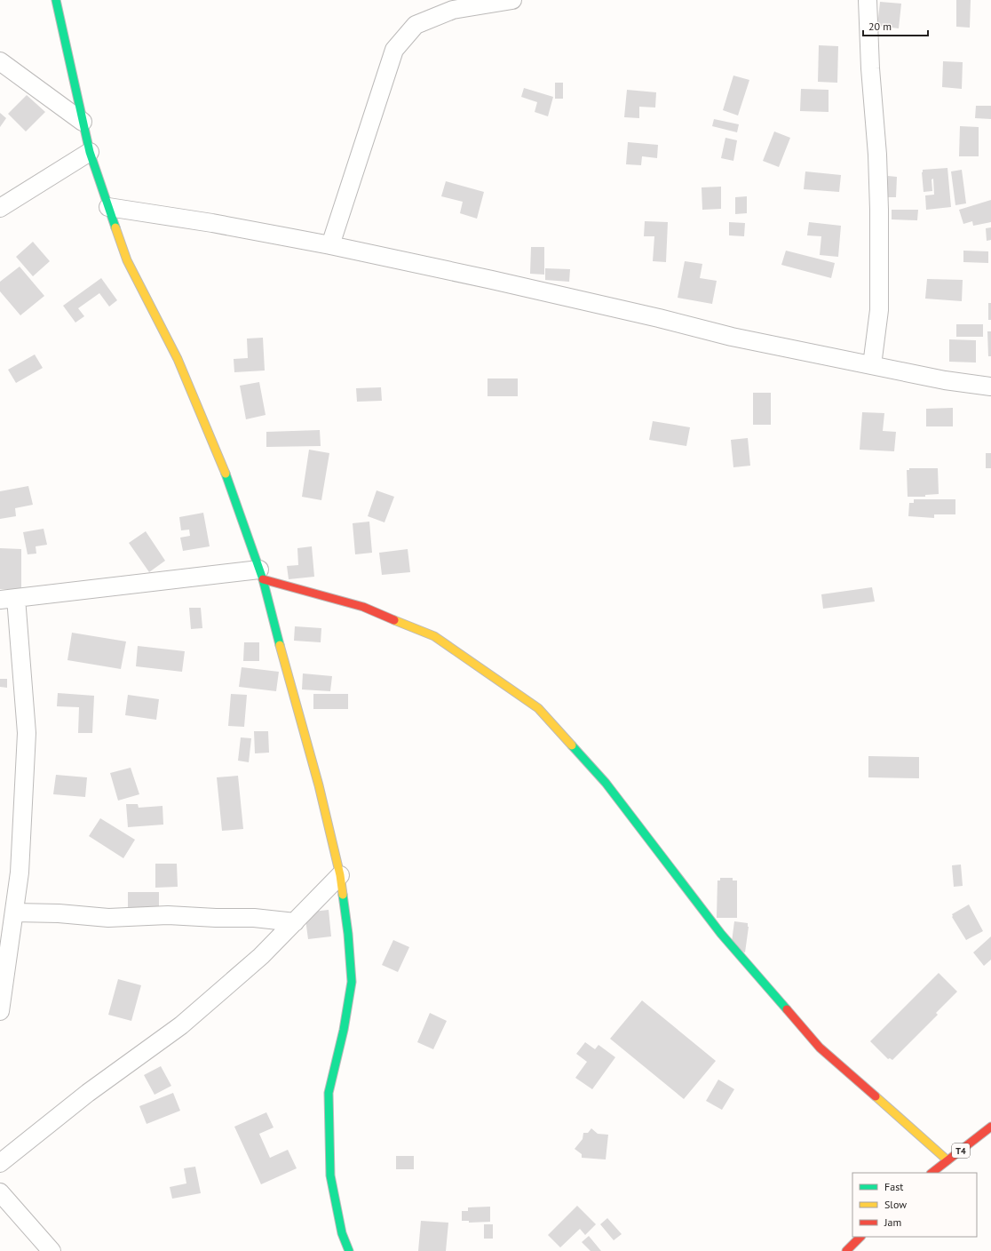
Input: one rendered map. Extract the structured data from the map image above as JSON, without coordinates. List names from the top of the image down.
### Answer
{
  "streets": {
    "main road": ["T4"]
  },
  "legend": ["Fast", "Slow", "Jam"],
  "scale_bar": "20 m"
}
